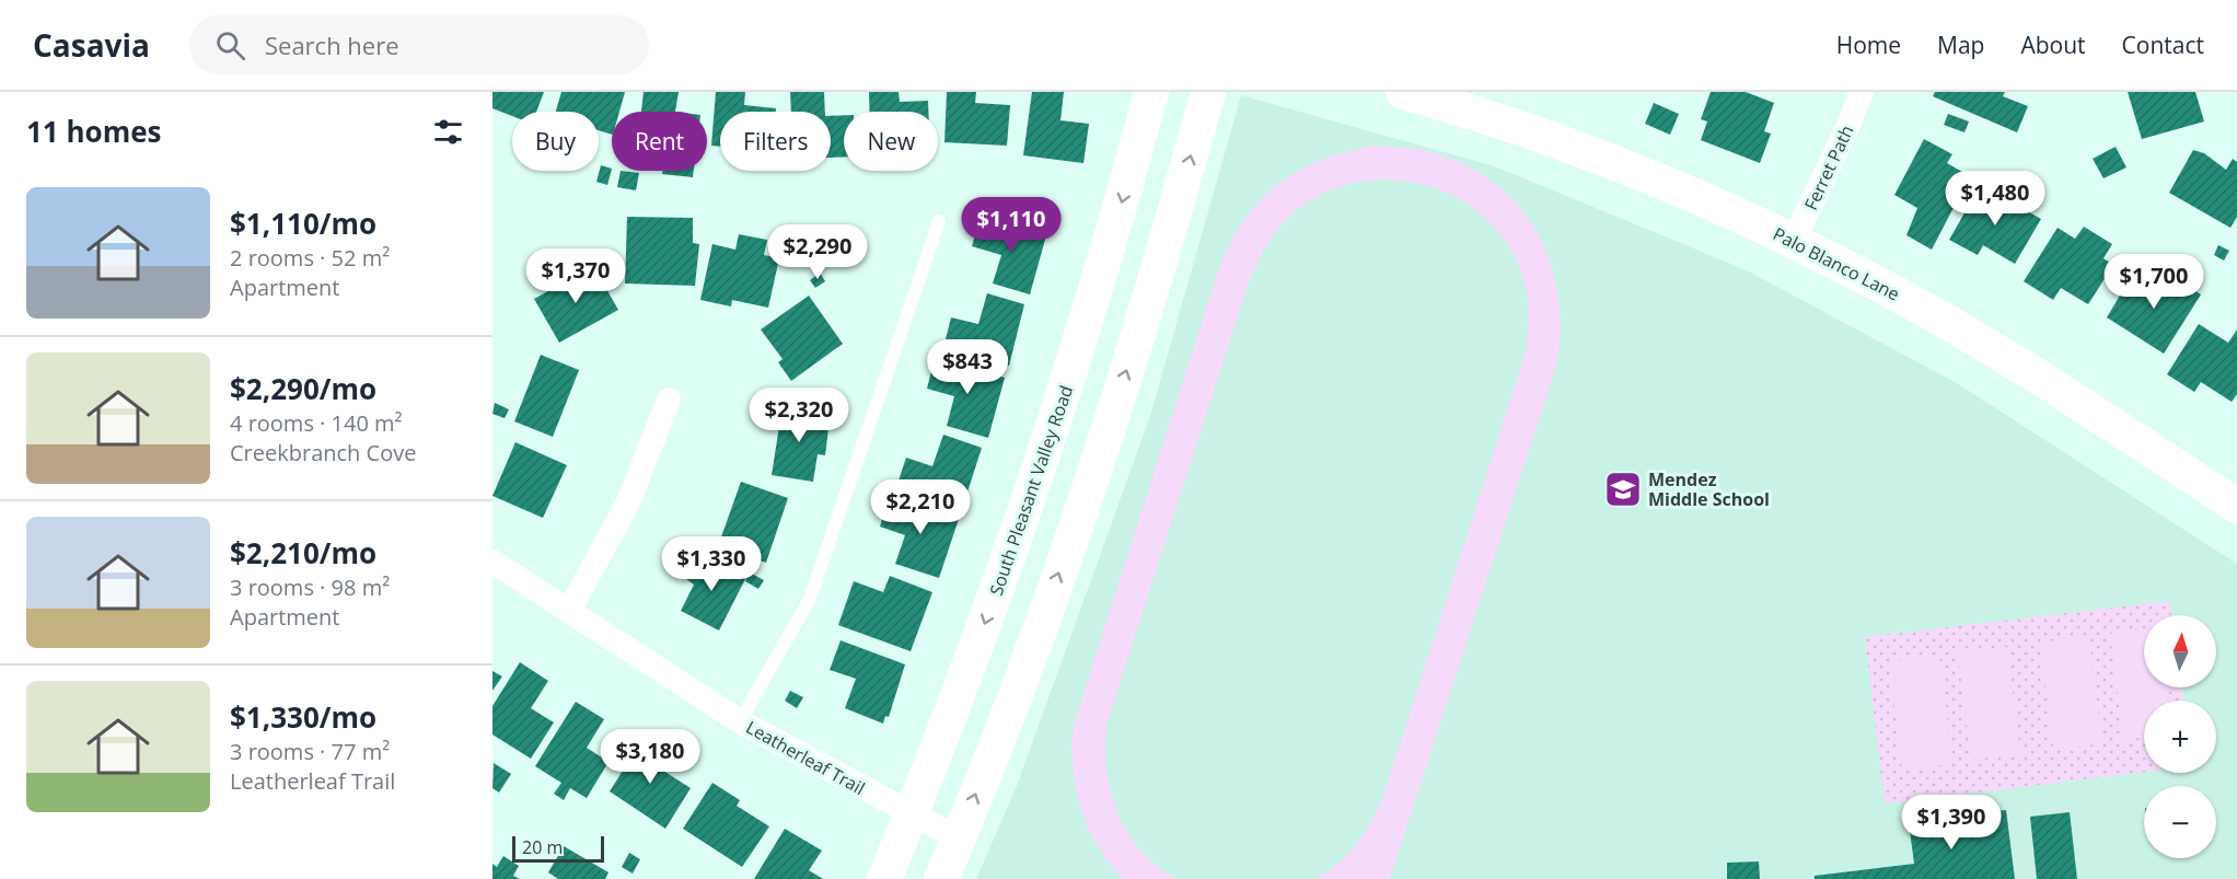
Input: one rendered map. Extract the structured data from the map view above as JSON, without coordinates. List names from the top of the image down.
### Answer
{
  "streets": {
    "main road": ["Palo Blanco Lane", "South Pleasant Valley Road"],
    "street": ["Ferret Path", "Leatherleaf Trail"]
  },
  "crossings": [
    ["Ferret Path", "Palo Blanco Lane"],
    ["South Pleasant Valley Road", "Leatherleaf Trail"]
  ],
  "places": {
    "school or university": ["Mendez Middle School"]
  },
  "scale_bar": "20 m",
  "north": "top",
  "page": {
    "header": "Casavia",
    "search": "Search here",
    "nav": [
      "Home",
      "Map",
      "About",
      "Contact"
    ],
    "heading": "11 homes",
    "chip": [
      "Buy",
      "Rent",
      "Filters",
      "New"
    ],
    "list": [
      {
        "name": "$1,110/mo",
        "note": "2 rooms · 52 m² · Apartment"
      },
      {
        "name": "$2,290/mo",
        "note": "4 rooms · 140 m² · Creekbranch Cove"
      },
      {
        "name": "$2,210/mo",
        "note": "3 rooms · 98 m² · Apartment"
      },
      {
        "name": "$1,330/mo",
        "note": "3 rooms · 77 m² · Leatherleaf Trail"
      }
    ],
    "price": [
      "$1,480",
      "$1,110",
      "$2,290",
      "$1,370",
      "$1,700",
      "$843",
      "$2,320",
      "$2,210",
      "$1,330",
      "$3,180",
      "$1,390"
    ],
    "map_buttons": ["+", "−"],
    "scale": "20 m"
  }
}
